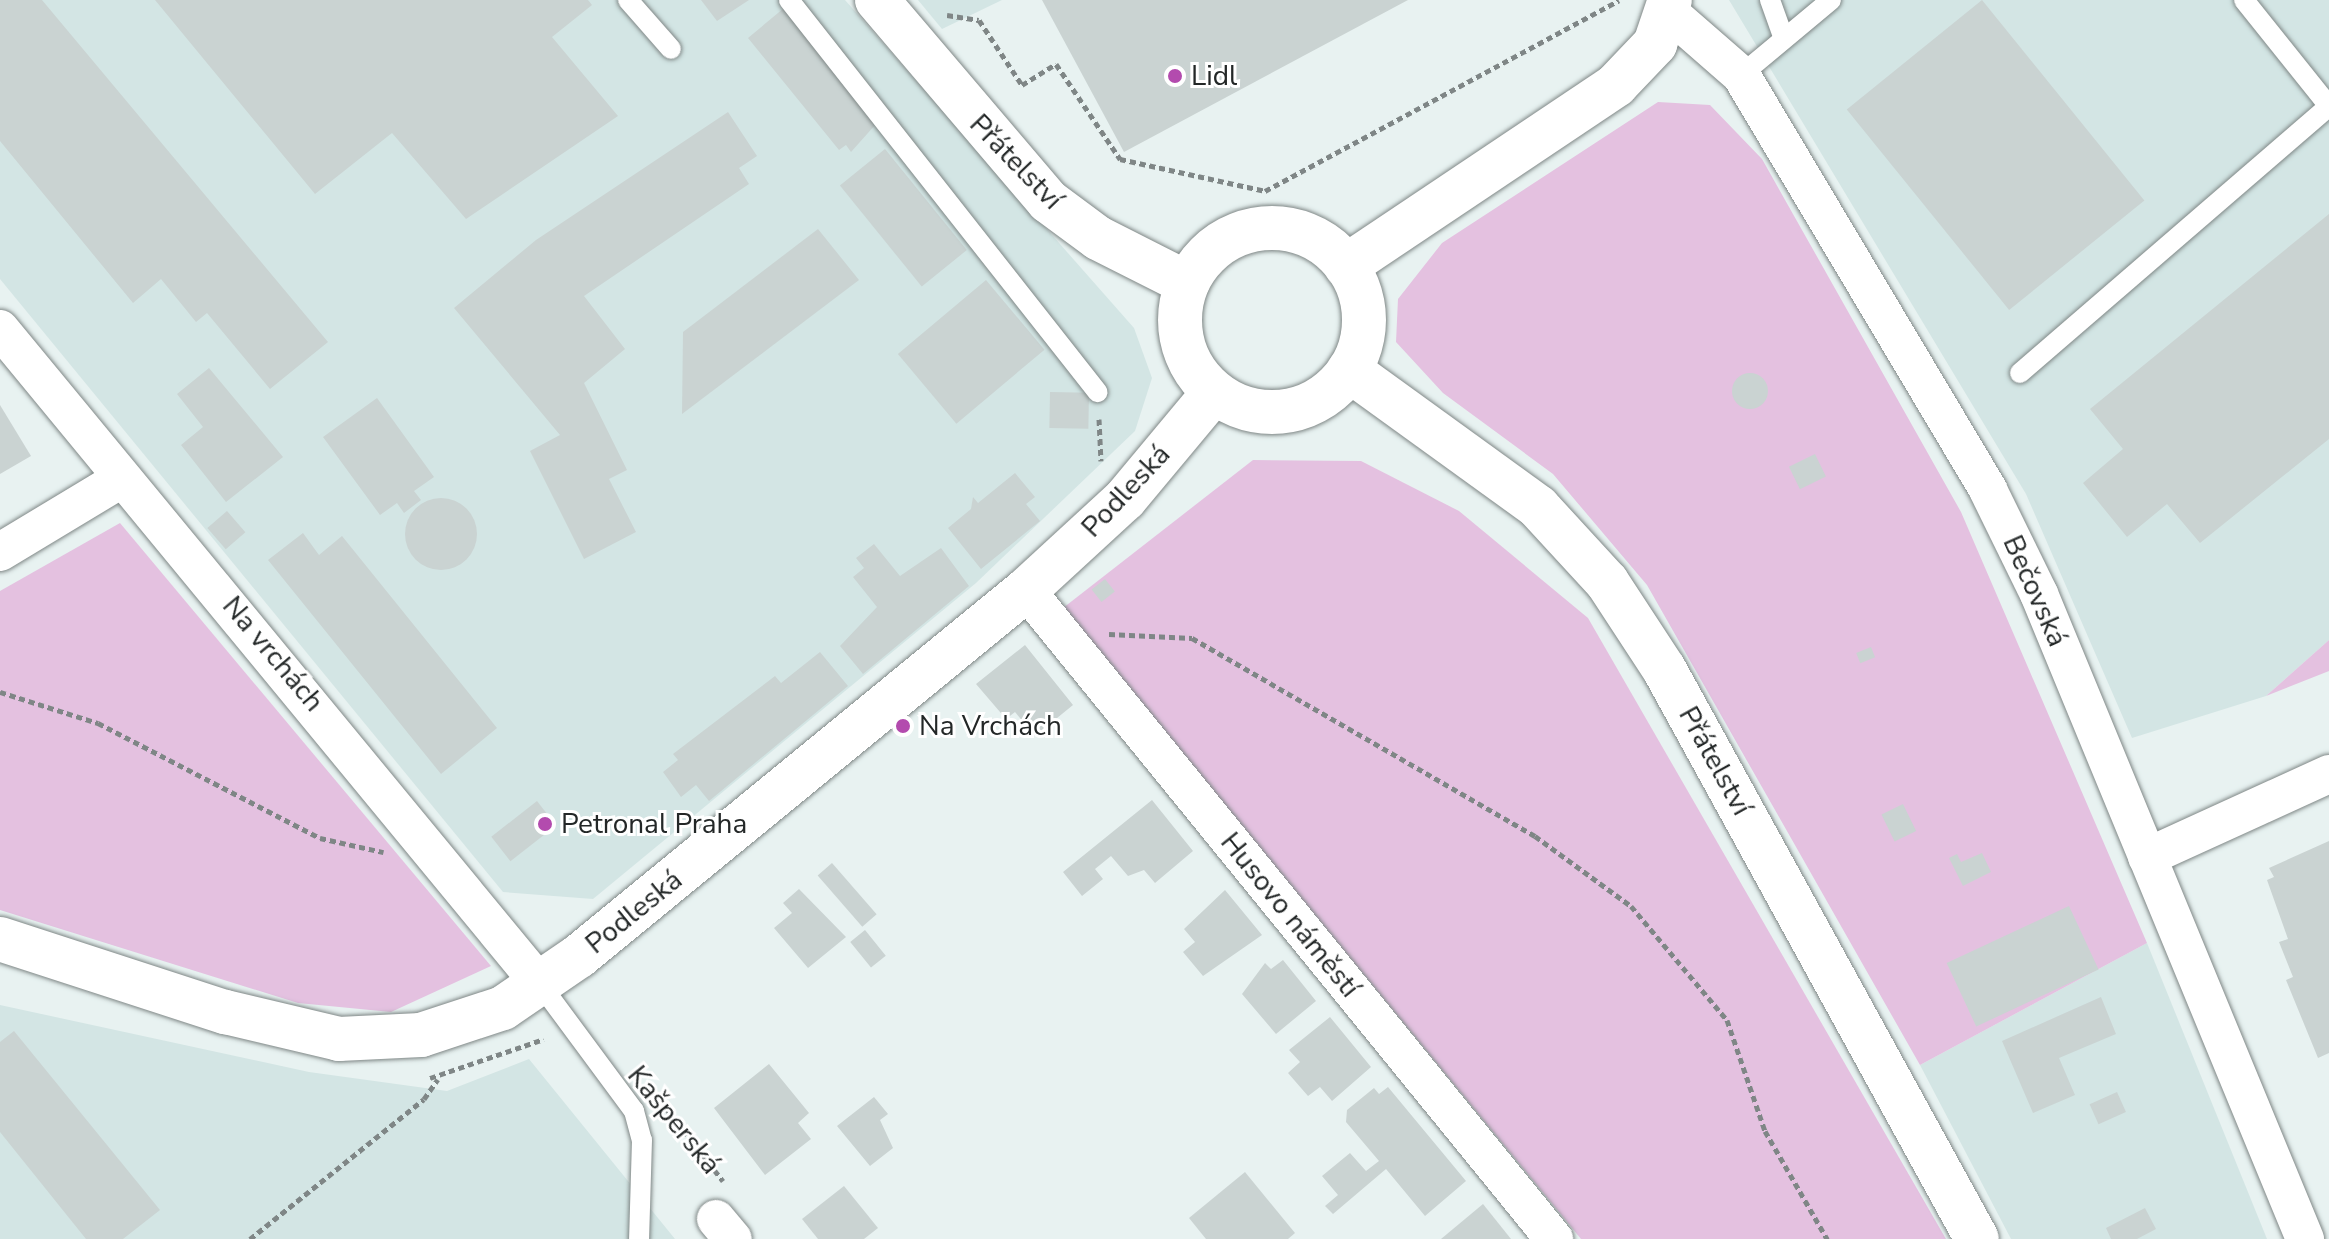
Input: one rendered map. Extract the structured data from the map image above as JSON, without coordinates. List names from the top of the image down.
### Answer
{
  "streets": {
    "main road": ["Přátelství", "Podleská"],
    "street": ["Bečovská", "Na vrchách", "Husovo náměstí"],
    "lane": ["Kašperská"]
  },
  "crossings": [
    ["Přátelství", "Podleská"],
    ["Podleská", "Na vrchách"],
    ["Podleská", "Husovo náměstí"],
    ["Podleská", "Kašperská"],
    ["Na vrchách", "Kašperská"]
  ],
  "places": ["Lidl", "Na Vrchách", "Petronal Praha"]
}
